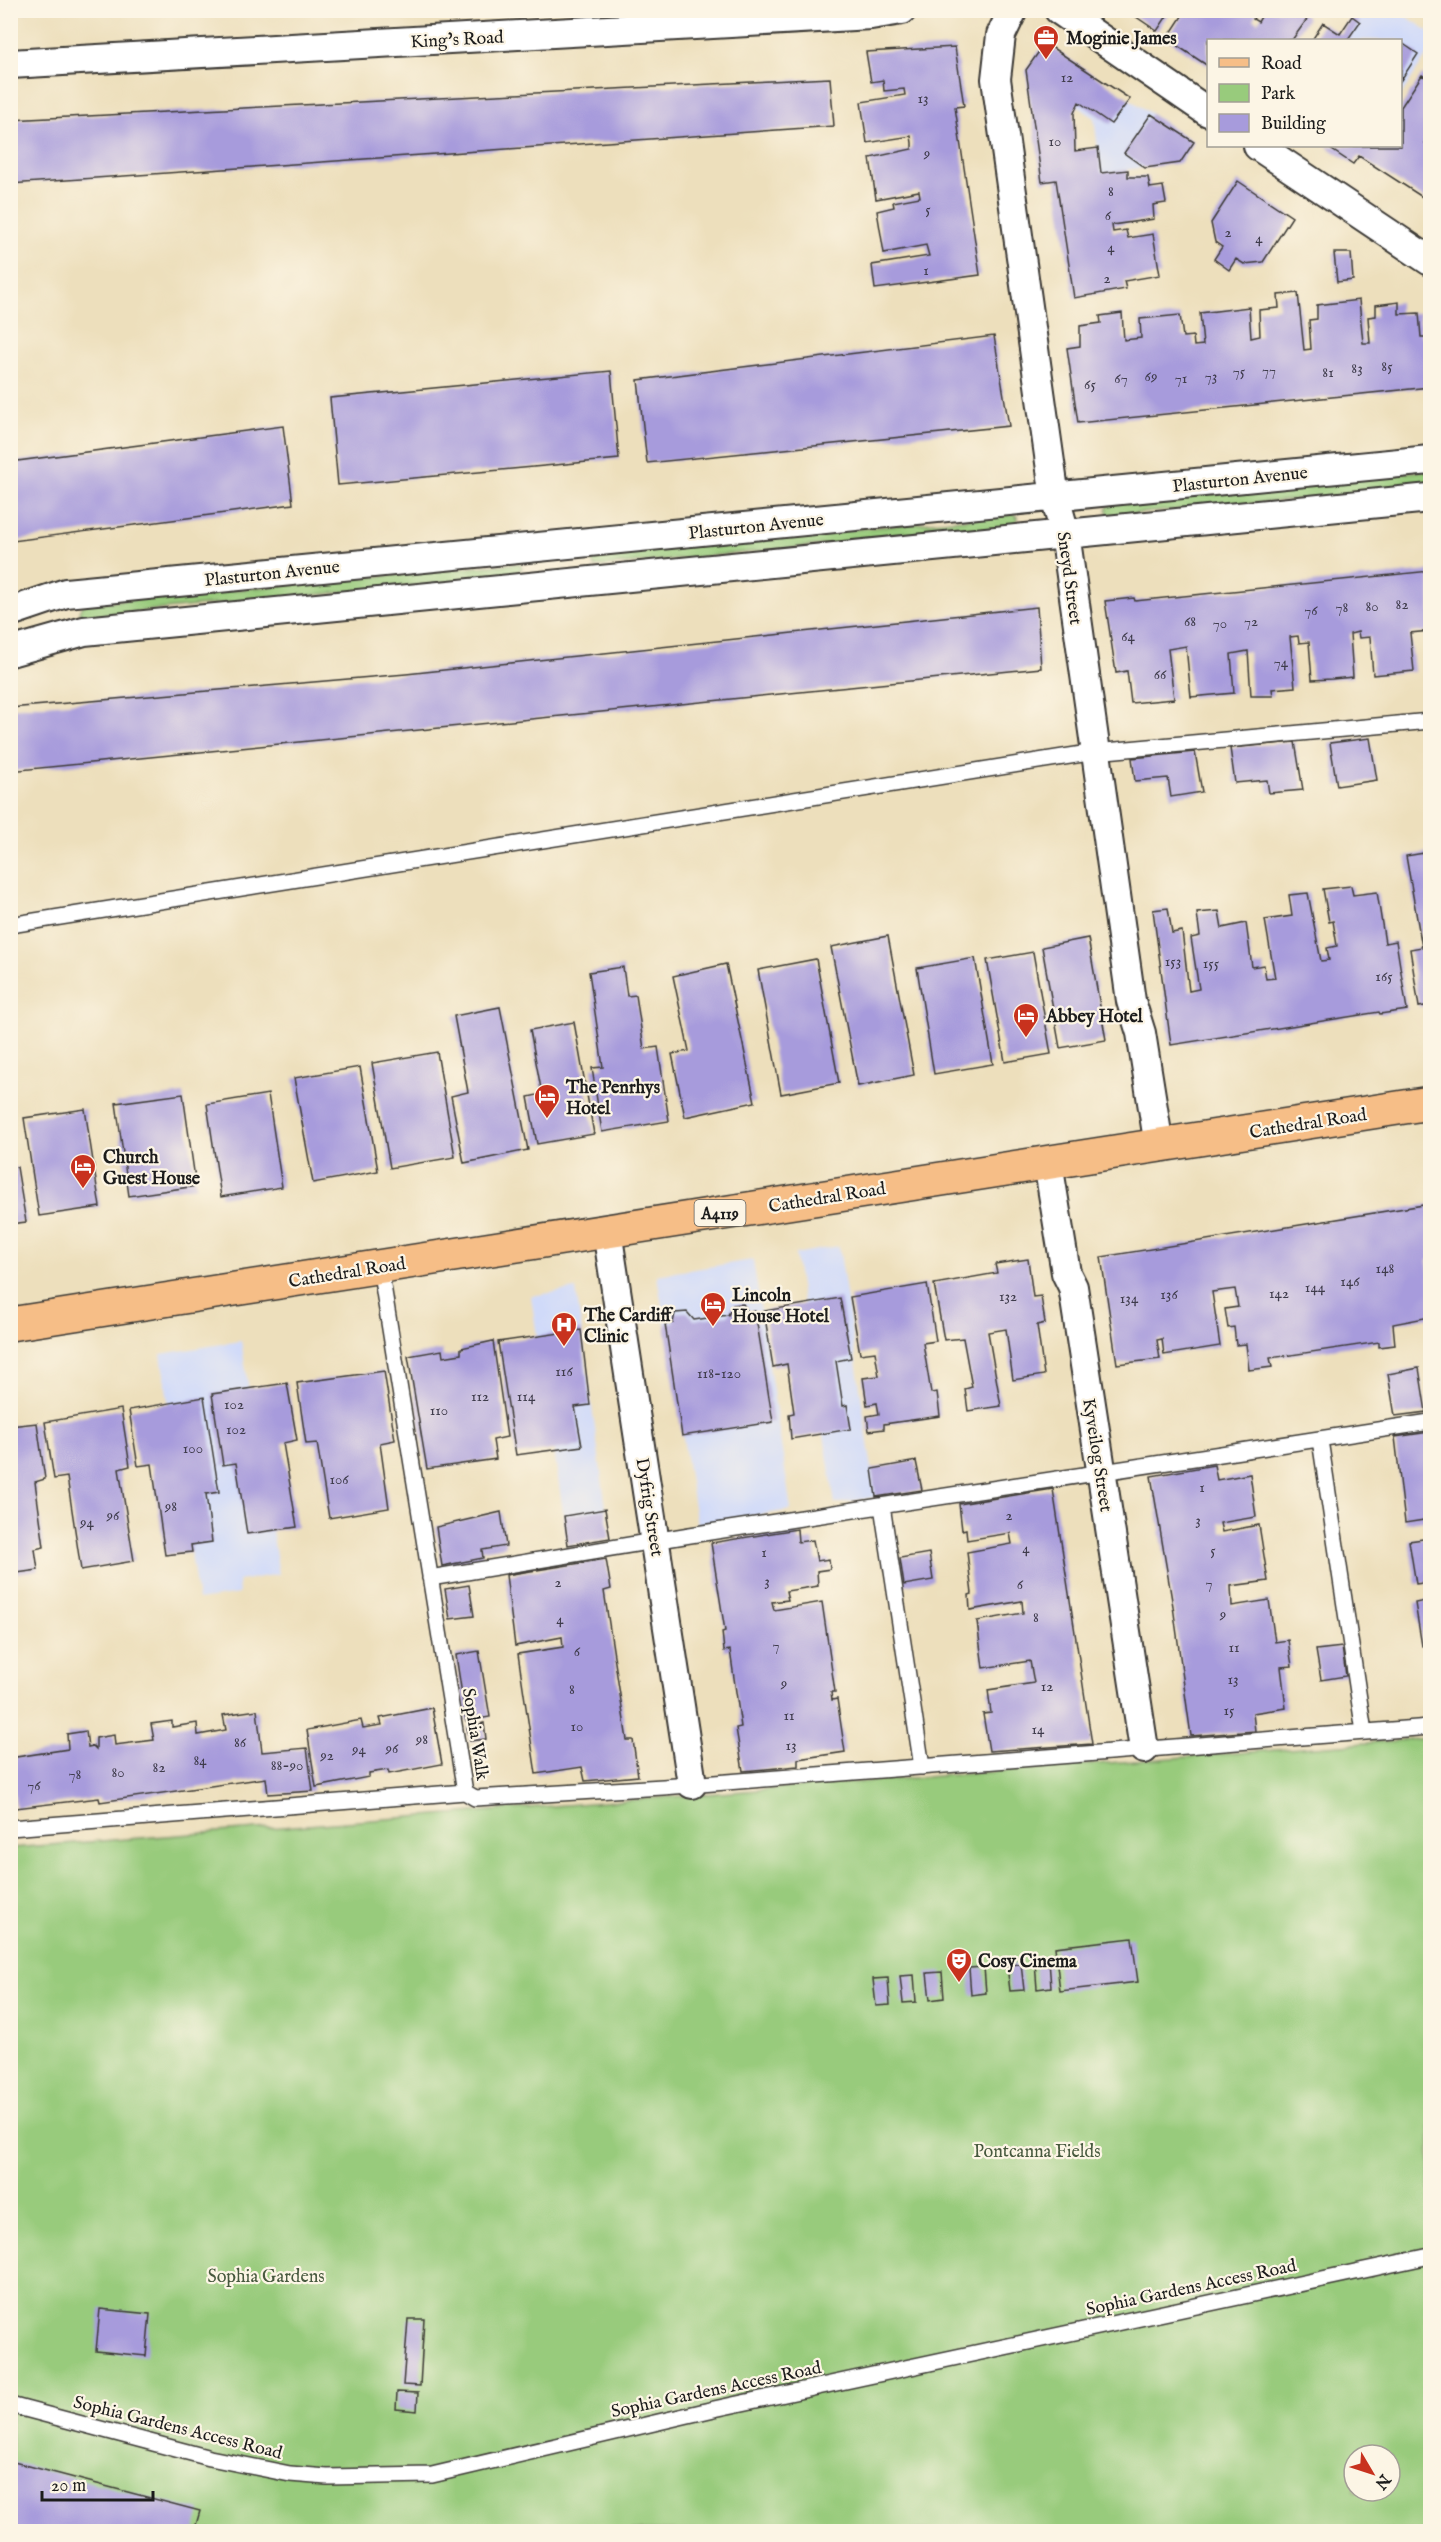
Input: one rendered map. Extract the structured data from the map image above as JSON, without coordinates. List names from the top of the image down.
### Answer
{
  "streets": {
    "main road": ["Cathedral Road", "A4119"],
    "street": [
      "King's Road",
      "Plasturton Avenue",
      "Sneyd Street",
      "Kyveilog Street",
      "Dyfrig Street"
    ],
    "lane": ["Sophia Walk", "Sophia Gardens Access Road"]
  },
  "crossings": [
    ["Plasturton Avenue", "Sneyd Street"],
    ["Sneyd Street", "Cathedral Road"],
    ["Cathedral Road", "Kyveilog Street"],
    ["Cathedral Road", "Dyfrig Street"],
    ["Cathedral Road", "Sophia Walk"]
  ],
  "parks": ["Pontcanna Fields", "Sophia Gardens"],
  "places": {
    "office": ["Moginie James"],
    "hotel": [
      "Abbey Hotel",
      "The Penrhys Hotel",
      "Church Guest House",
      "Lincoln House Hotel"
    ],
    "hospital": ["The Cardiff Clinic"],
    "theatre": ["Cosy Cinema"]
  },
  "house_numbers": [
    "12",
    "13",
    "10",
    "9",
    "8",
    "5",
    "6",
    "2",
    "4",
    "4",
    "1",
    "2",
    "85",
    "83",
    "77",
    "75",
    "81",
    "69",
    "73",
    "67",
    "71",
    "65",
    "82",
    "80",
    "78",
    "76",
    "68",
    "72",
    "70",
    "64",
    "74",
    "66",
    "153",
    "155",
    "165",
    "148",
    "146",
    "144",
    "142",
    "136",
    "132",
    "134",
    "116",
    "118-120",
    "112",
    "114",
    "102",
    "110",
    "102",
    "100",
    "106",
    "1",
    "98",
    "96",
    "2",
    "3",
    "94",
    "4",
    "5",
    "1",
    "3",
    "2",
    "7",
    "6",
    "9",
    "8",
    "4",
    "7",
    "11",
    "6",
    "13",
    "9",
    "12",
    "8",
    "15",
    "11",
    "10",
    "14",
    "98",
    "86",
    "13",
    "96",
    "94",
    "92",
    "84",
    "88-90",
    "82",
    "80",
    "78",
    "76"
  ],
  "legend": ["Road", "Park", "Building"],
  "scale_bar": "20 m",
  "north": "bottom right"
}
